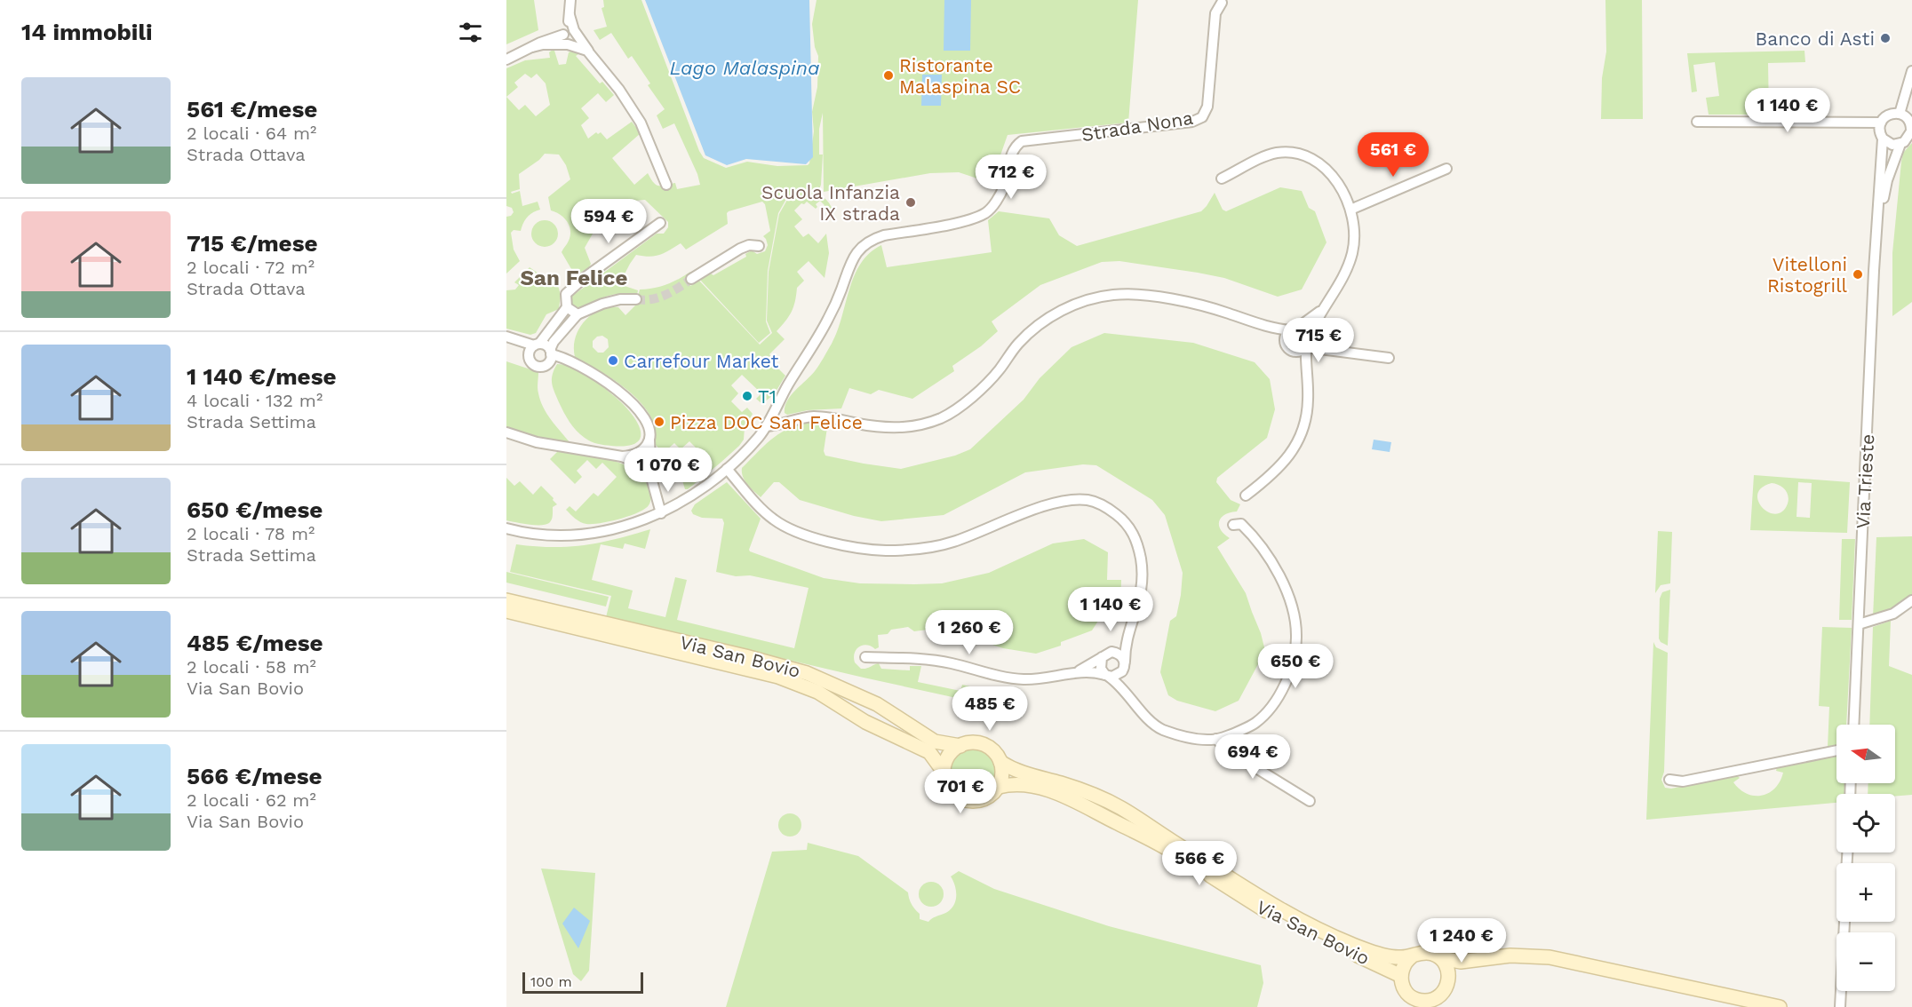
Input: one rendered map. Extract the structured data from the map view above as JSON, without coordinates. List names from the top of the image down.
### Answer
{
  "streets": {
    "main road": ["Via San Bovio"],
    "street": ["Strada Nona", "Via Trieste"]
  },
  "districts": ["San Felice"],
  "water": ["Lago Malaspina"],
  "places": [
    "Banco di Asti",
    "Ristorante Malaspina SC",
    "Scuola Infanzia IX strada",
    "Vitelloni Ristogrill",
    "Carrefour Market",
    "T1",
    "Pizza DOC San Felice"
  ],
  "scale_bar": "100 m",
  "north": "left",
  "page": {
    "heading": "14 immobili",
    "list": [
      {
        "name": "561 €/mese",
        "note": "2 locali · 64 m² · Strada Ottava"
      },
      {
        "name": "715 €/mese",
        "note": "2 locali · 72 m² · Strada Ottava"
      },
      {
        "name": "1 140 €/mese",
        "note": "4 locali · 132 m² · Strada Settima"
      },
      {
        "name": "650 €/mese",
        "note": "2 locali · 78 m² · Strada Settima"
      },
      {
        "name": "485 €/mese",
        "note": "2 locali · 58 m² · Via San Bovio"
      },
      {
        "name": "566 €/mese",
        "note": "2 locali · 62 m² · Via San Bovio"
      }
    ],
    "price": [
      "1 140 €",
      "561 €",
      "712 €",
      "594 €",
      "715 €",
      "1 070 €",
      "1 140 €",
      "1 260 €",
      "650 €",
      "485 €",
      "694 €",
      "701 €",
      "566 €",
      "1 240 €"
    ],
    "map_buttons": ["+", "−"],
    "scale": "100 m"
  }
}
